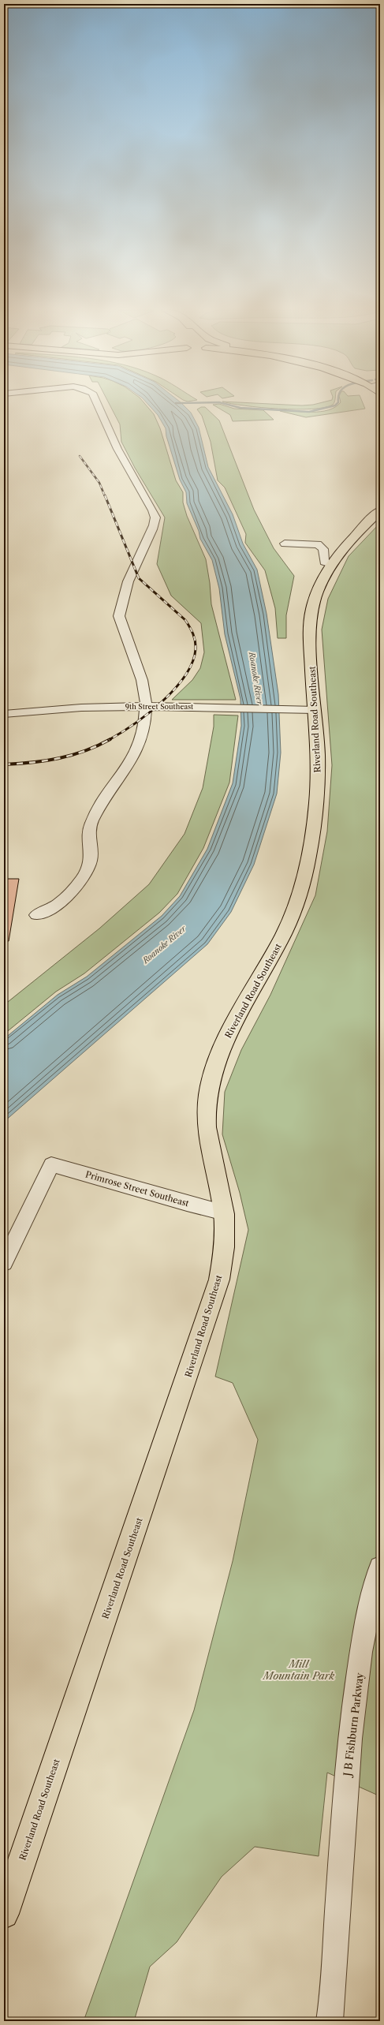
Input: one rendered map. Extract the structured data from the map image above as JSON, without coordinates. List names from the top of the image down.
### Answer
{
  "streets": {
    "main road": ["Riverland Road Southeast"],
    "street": ["9th Street Southeast", "Primrose Street Southeast", "J B Fishburn Parkway"]
  },
  "crossings": [
    ["9th Street Southeast", "Riverland Road Southeast"],
    ["Riverland Road Southeast", "Primrose Street Southeast"]
  ],
  "water": ["Roanoke River"],
  "parks": ["Mill Mountain Park"]
}
